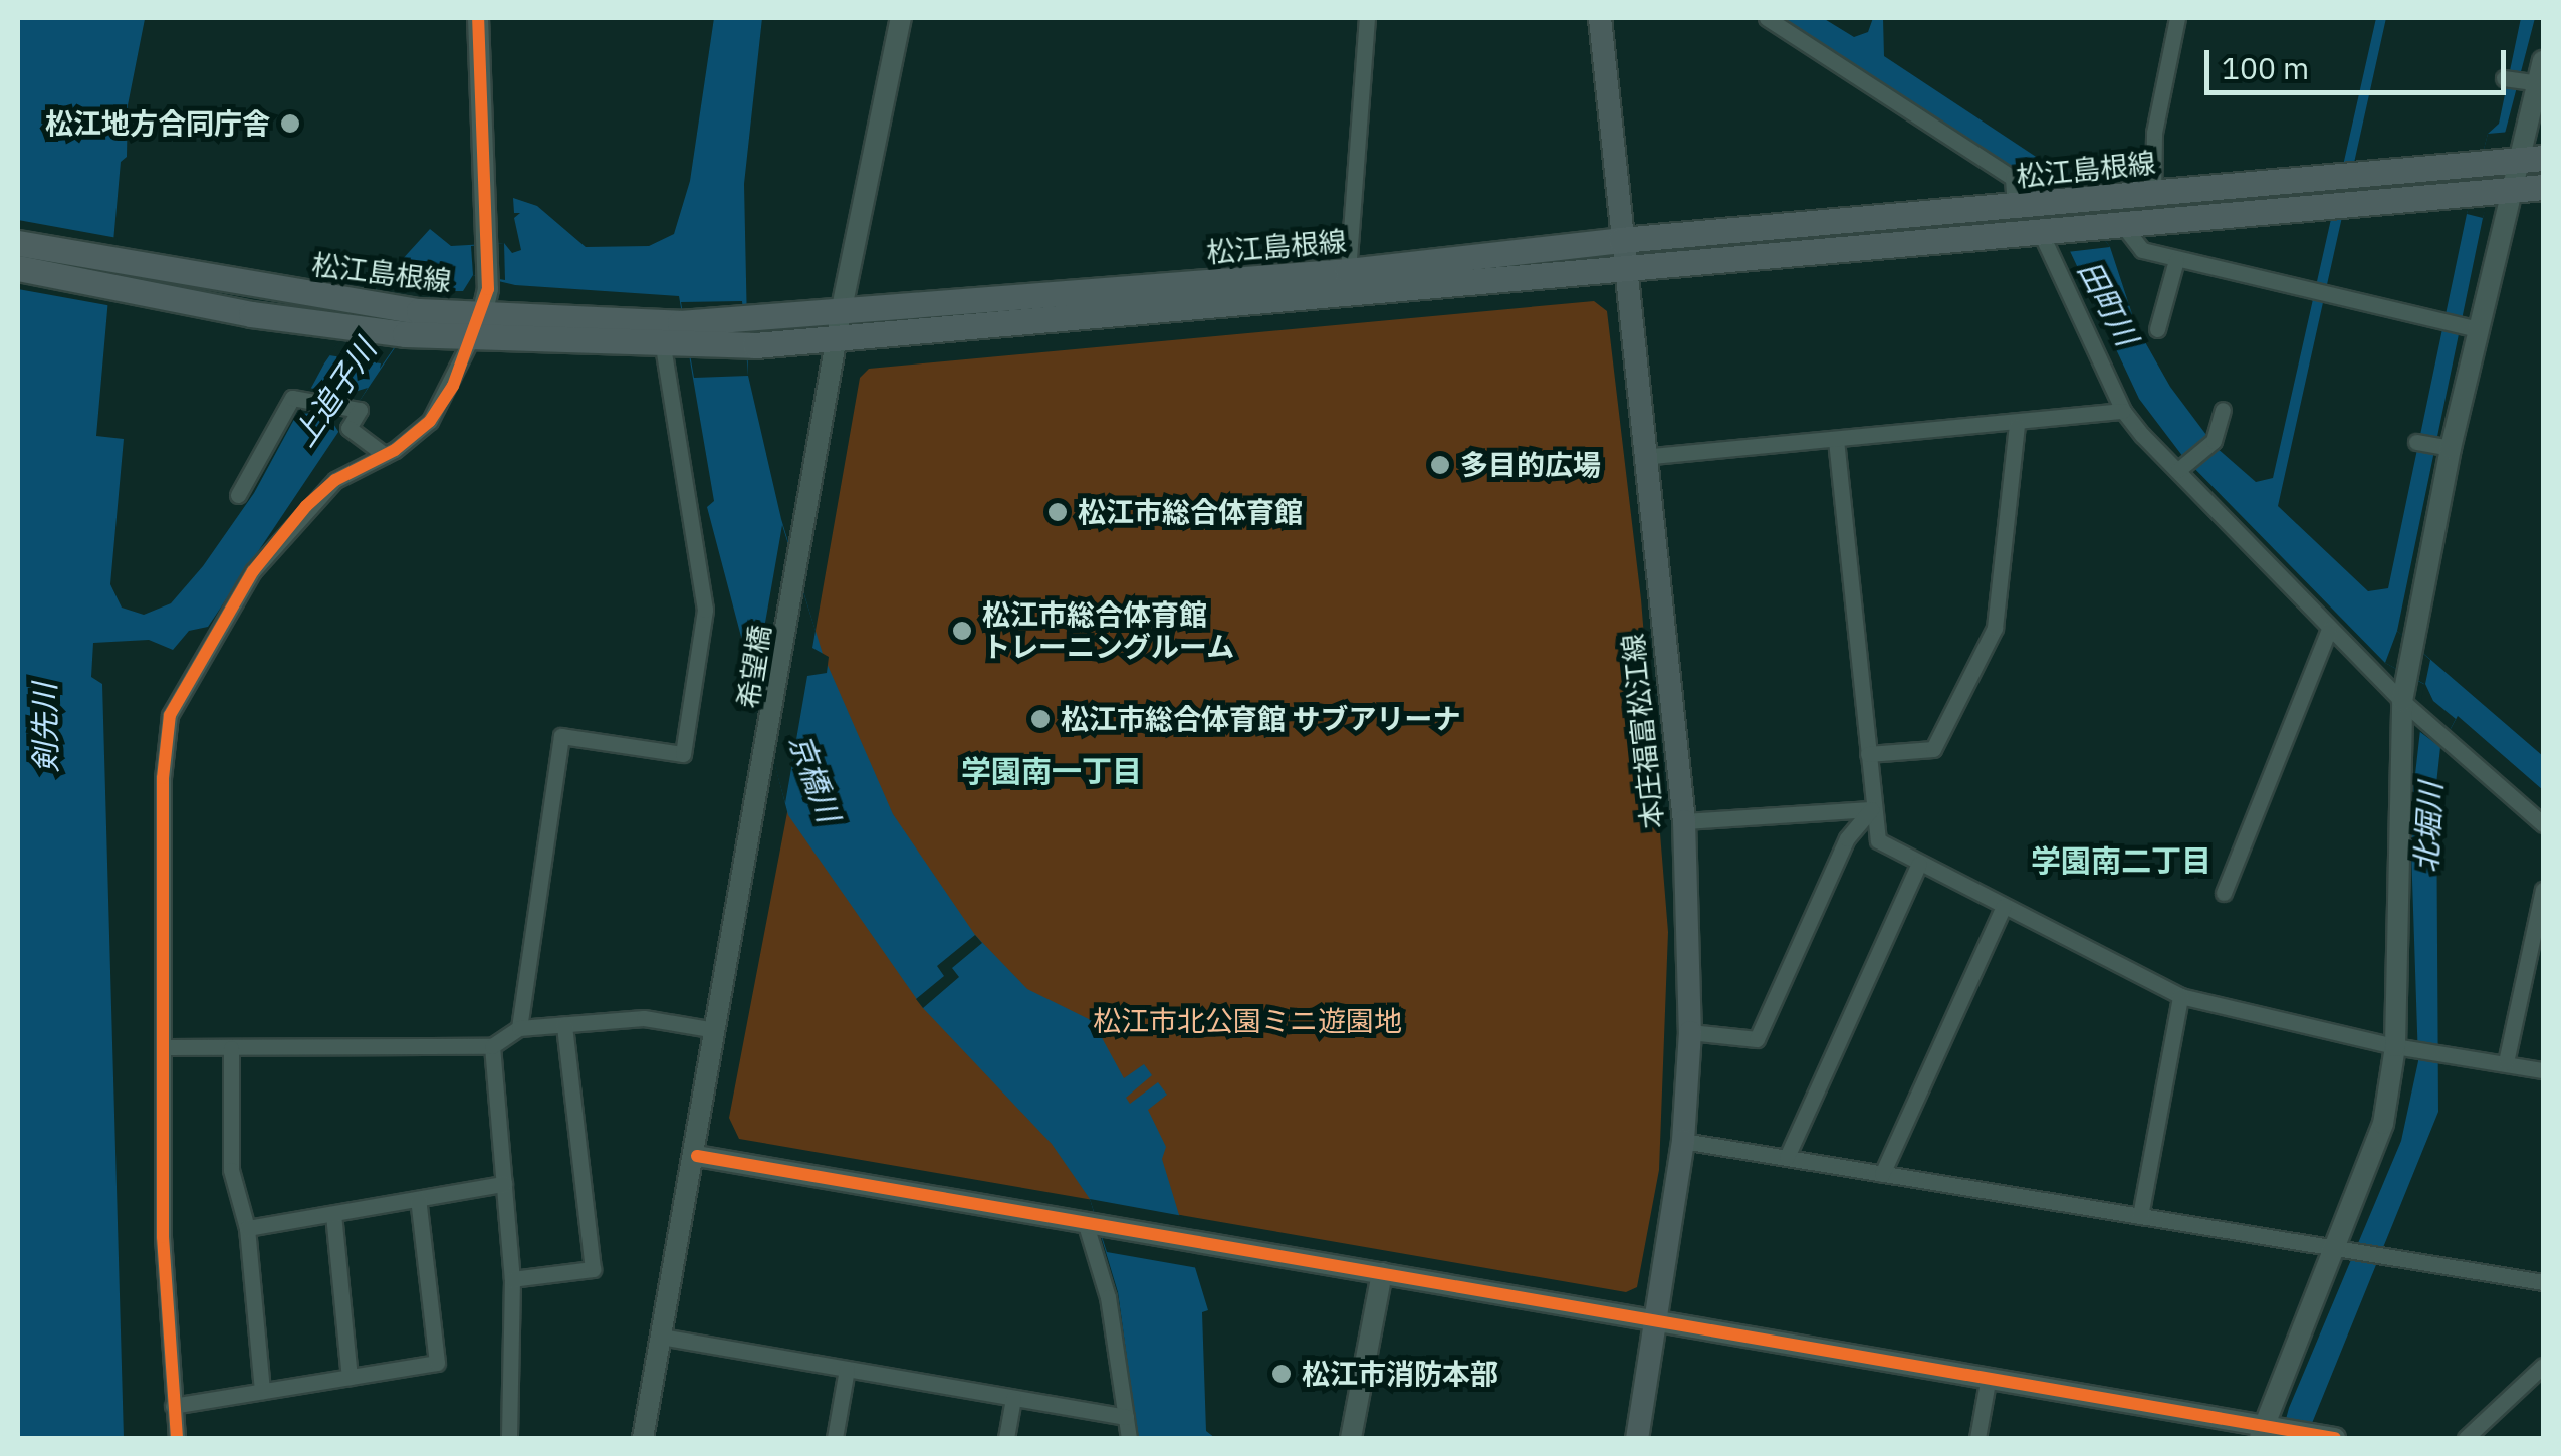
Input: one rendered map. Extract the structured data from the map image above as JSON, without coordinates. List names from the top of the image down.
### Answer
{
  "streets": {
    "main road": ["松江島根線", "本庄福富松江線"],
    "street": ["希望橋"]
  },
  "crossings": [
    ["松江島根線", "希望橋"],
    ["松江島根線", "本庄福富松江線"]
  ],
  "districts": ["学園南一丁目", "学園南二丁目"],
  "water": [
    "田町川",
    "上追子川",
    "剣先川",
    "京橋川",
    "北堀川"
  ],
  "parks": ["松江市北公園ミニ遊園地"],
  "places": [
    "松江地方合同庁舎",
    "多目的広場",
    "松江市総合体育館",
    "松江市総合体育館 トレーニングルーム",
    "松江市総合体育館 サブアリーナ",
    "松江市消防本部"
  ],
  "scale_bar": "100 m"
}
